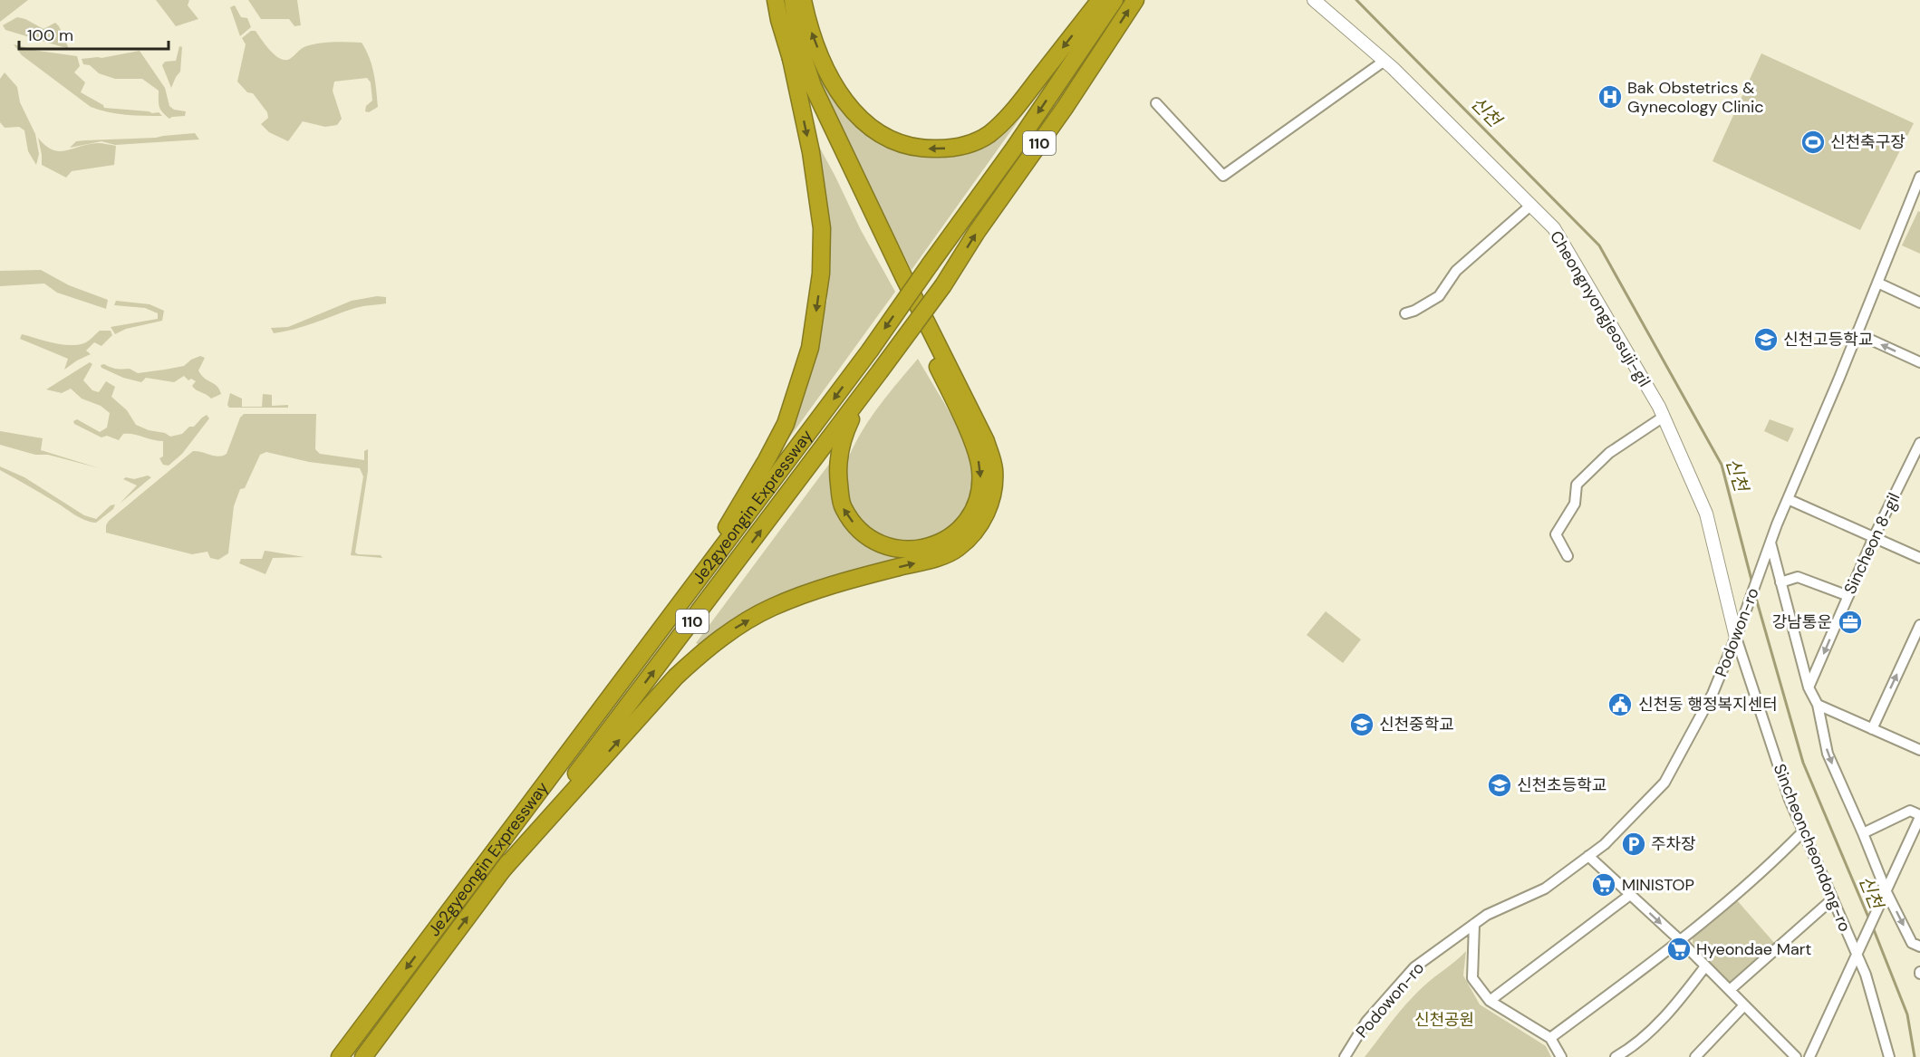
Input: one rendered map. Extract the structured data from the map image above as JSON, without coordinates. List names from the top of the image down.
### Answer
{
  "streets": {
    "highway": ["110", "Je2gyeongin Expressway"],
    "street": [
      "Cheongnyongjeosuji-gil",
      "Sincheon 8-gil",
      "Podowon-ro",
      "Sincheoncheondong-ro"
    ]
  },
  "crossings": [
    ["Cheongnyongjeosuji-gil", "Podowon-ro"],
    ["Cheongnyongjeosuji-gil", "Sincheoncheondong-ro"],
    ["Podowon-ro", "Sincheoncheondong-ro"]
  ],
  "water": ["신천"],
  "parks": ["신천공원"],
  "places": {
    "hospital": ["Bak Obstetrics & Gynecology Clinic"],
    "sports": ["신천축구장"],
    "school or university": ["신천고등학교", "신천중학교", "신천초등학교"],
    "office": ["강남통운"],
    "public building": ["신천동 행정복지센터"],
    "parking": ["주차장"],
    "supermarket": ["MINISTOP", "Hyeondae Mart"]
  },
  "scale_bar": "100 m"
}
